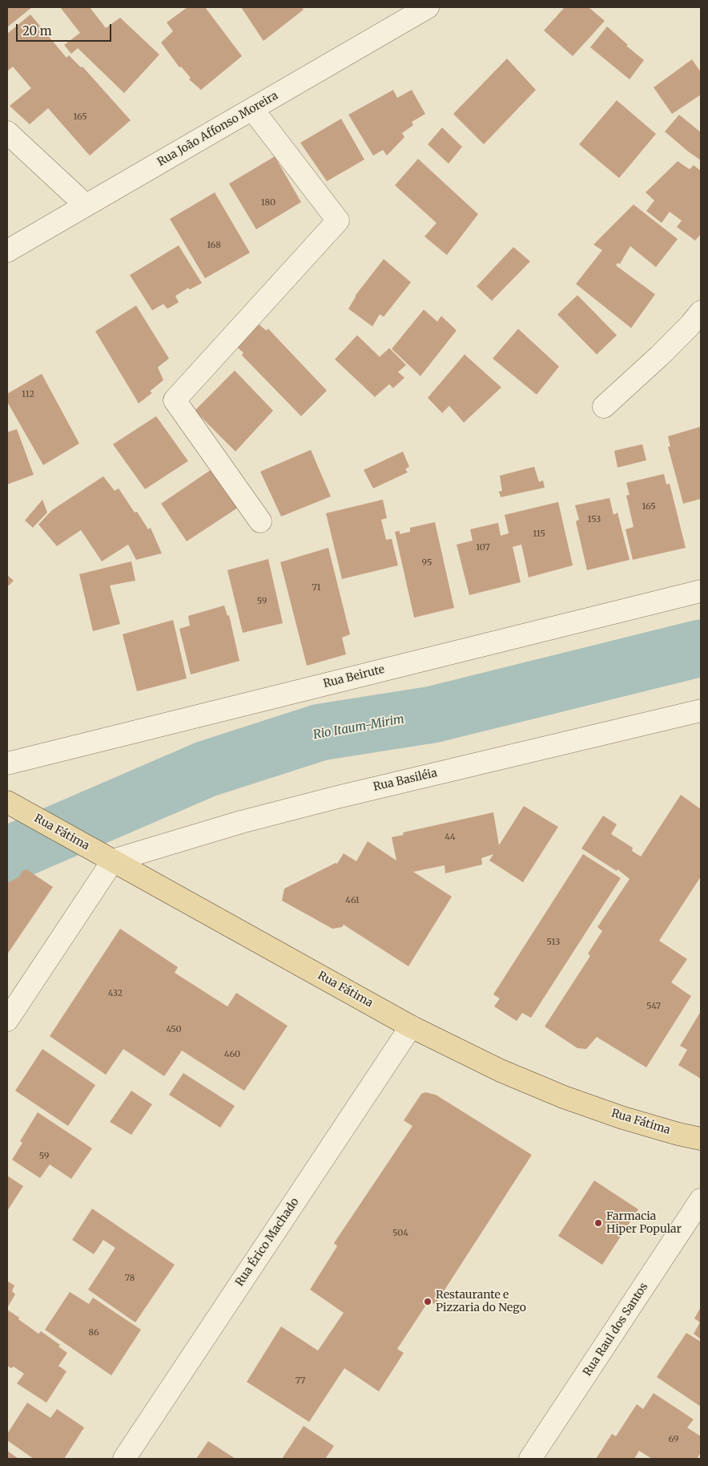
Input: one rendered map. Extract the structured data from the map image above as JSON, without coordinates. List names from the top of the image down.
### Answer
{
  "streets": {
    "main road": ["Rua Fátima"],
    "street": [
      "Rua João Affonso Moreira",
      "Rua Beirute",
      "Rua Basiléia",
      "Rua Érico Machado",
      "Rua Raul dos Santos"
    ]
  },
  "crossings": [
    ["Rua Basiléia", "Rua Fátima"],
    ["Rua Fátima", "Rua Érico Machado"]
  ],
  "water": ["Rio Itaum-Mirim"],
  "places": ["Farmacia Hiper Popular", "Restaurante e Pizzaria do Nego"],
  "house_numbers": [
    "165",
    "180",
    "168",
    "112",
    "165",
    "153",
    "115",
    "107",
    "95",
    "71",
    "59",
    "44",
    "461",
    "513",
    "432",
    "547",
    "450",
    "460",
    "59",
    "504",
    "78",
    "86",
    "77",
    "69"
  ],
  "scale_bar": "20 m"
}
